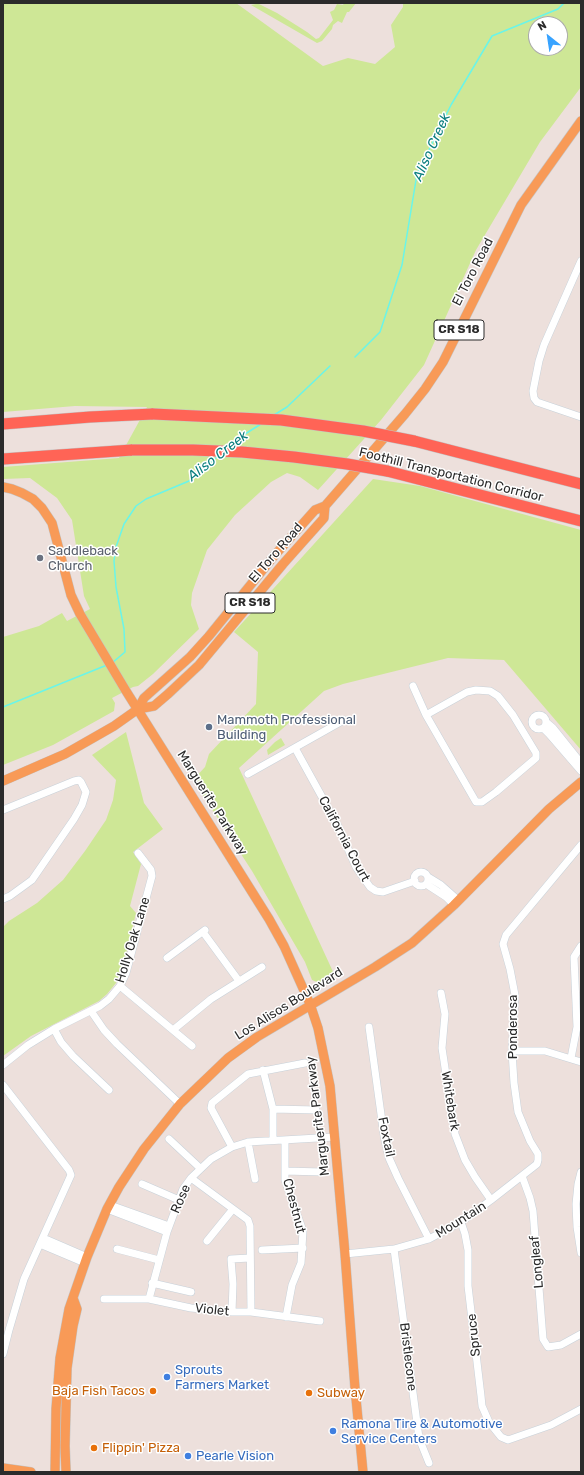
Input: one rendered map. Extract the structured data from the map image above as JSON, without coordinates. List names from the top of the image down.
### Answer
{
  "streets": {
    "highway": ["Foothill Transportation Corridor"],
    "main road": [
      "El Toro Road",
      "CR S18",
      "Marguerite Parkway",
      "Los Alisos Boulevard"
    ],
    "street": [
      "California Court",
      "Holly Oak Lane",
      "Ponderosa",
      "Whitebark",
      "Foxtail",
      "Rose",
      "Chestnut",
      "Mountain",
      "Longleaf",
      "Violet",
      "Spruce",
      "Bristlecone"
    ]
  },
  "crossings": [
    ["El Toro Road", "Marguerite Parkway"],
    ["Marguerite Parkway", "Los Alisos Boulevard"],
    ["Marguerite Parkway", "Rose"],
    ["Marguerite Parkway", "Mountain"],
    ["Ponderosa", "Mountain"],
    ["Whitebark", "Mountain"],
    ["Foxtail", "Mountain"],
    ["Rose", "Chestnut"],
    ["Rose", "Violet"],
    ["Chestnut", "Violet"],
    ["Mountain", "Longleaf"],
    ["Mountain", "Spruce"],
    ["Mountain", "Bristlecone"]
  ],
  "water": ["Aliso Creek"],
  "places": [
    "Saddleback Church",
    "Mammoth Professional Building",
    "Sprouts Farmers Market",
    "Baja Fish Tacos",
    "Subway",
    "Ramona Tire & Automotive Service Centers",
    "Flippin' Pizza",
    "Pearle Vision"
  ],
  "north": "top left"
}
